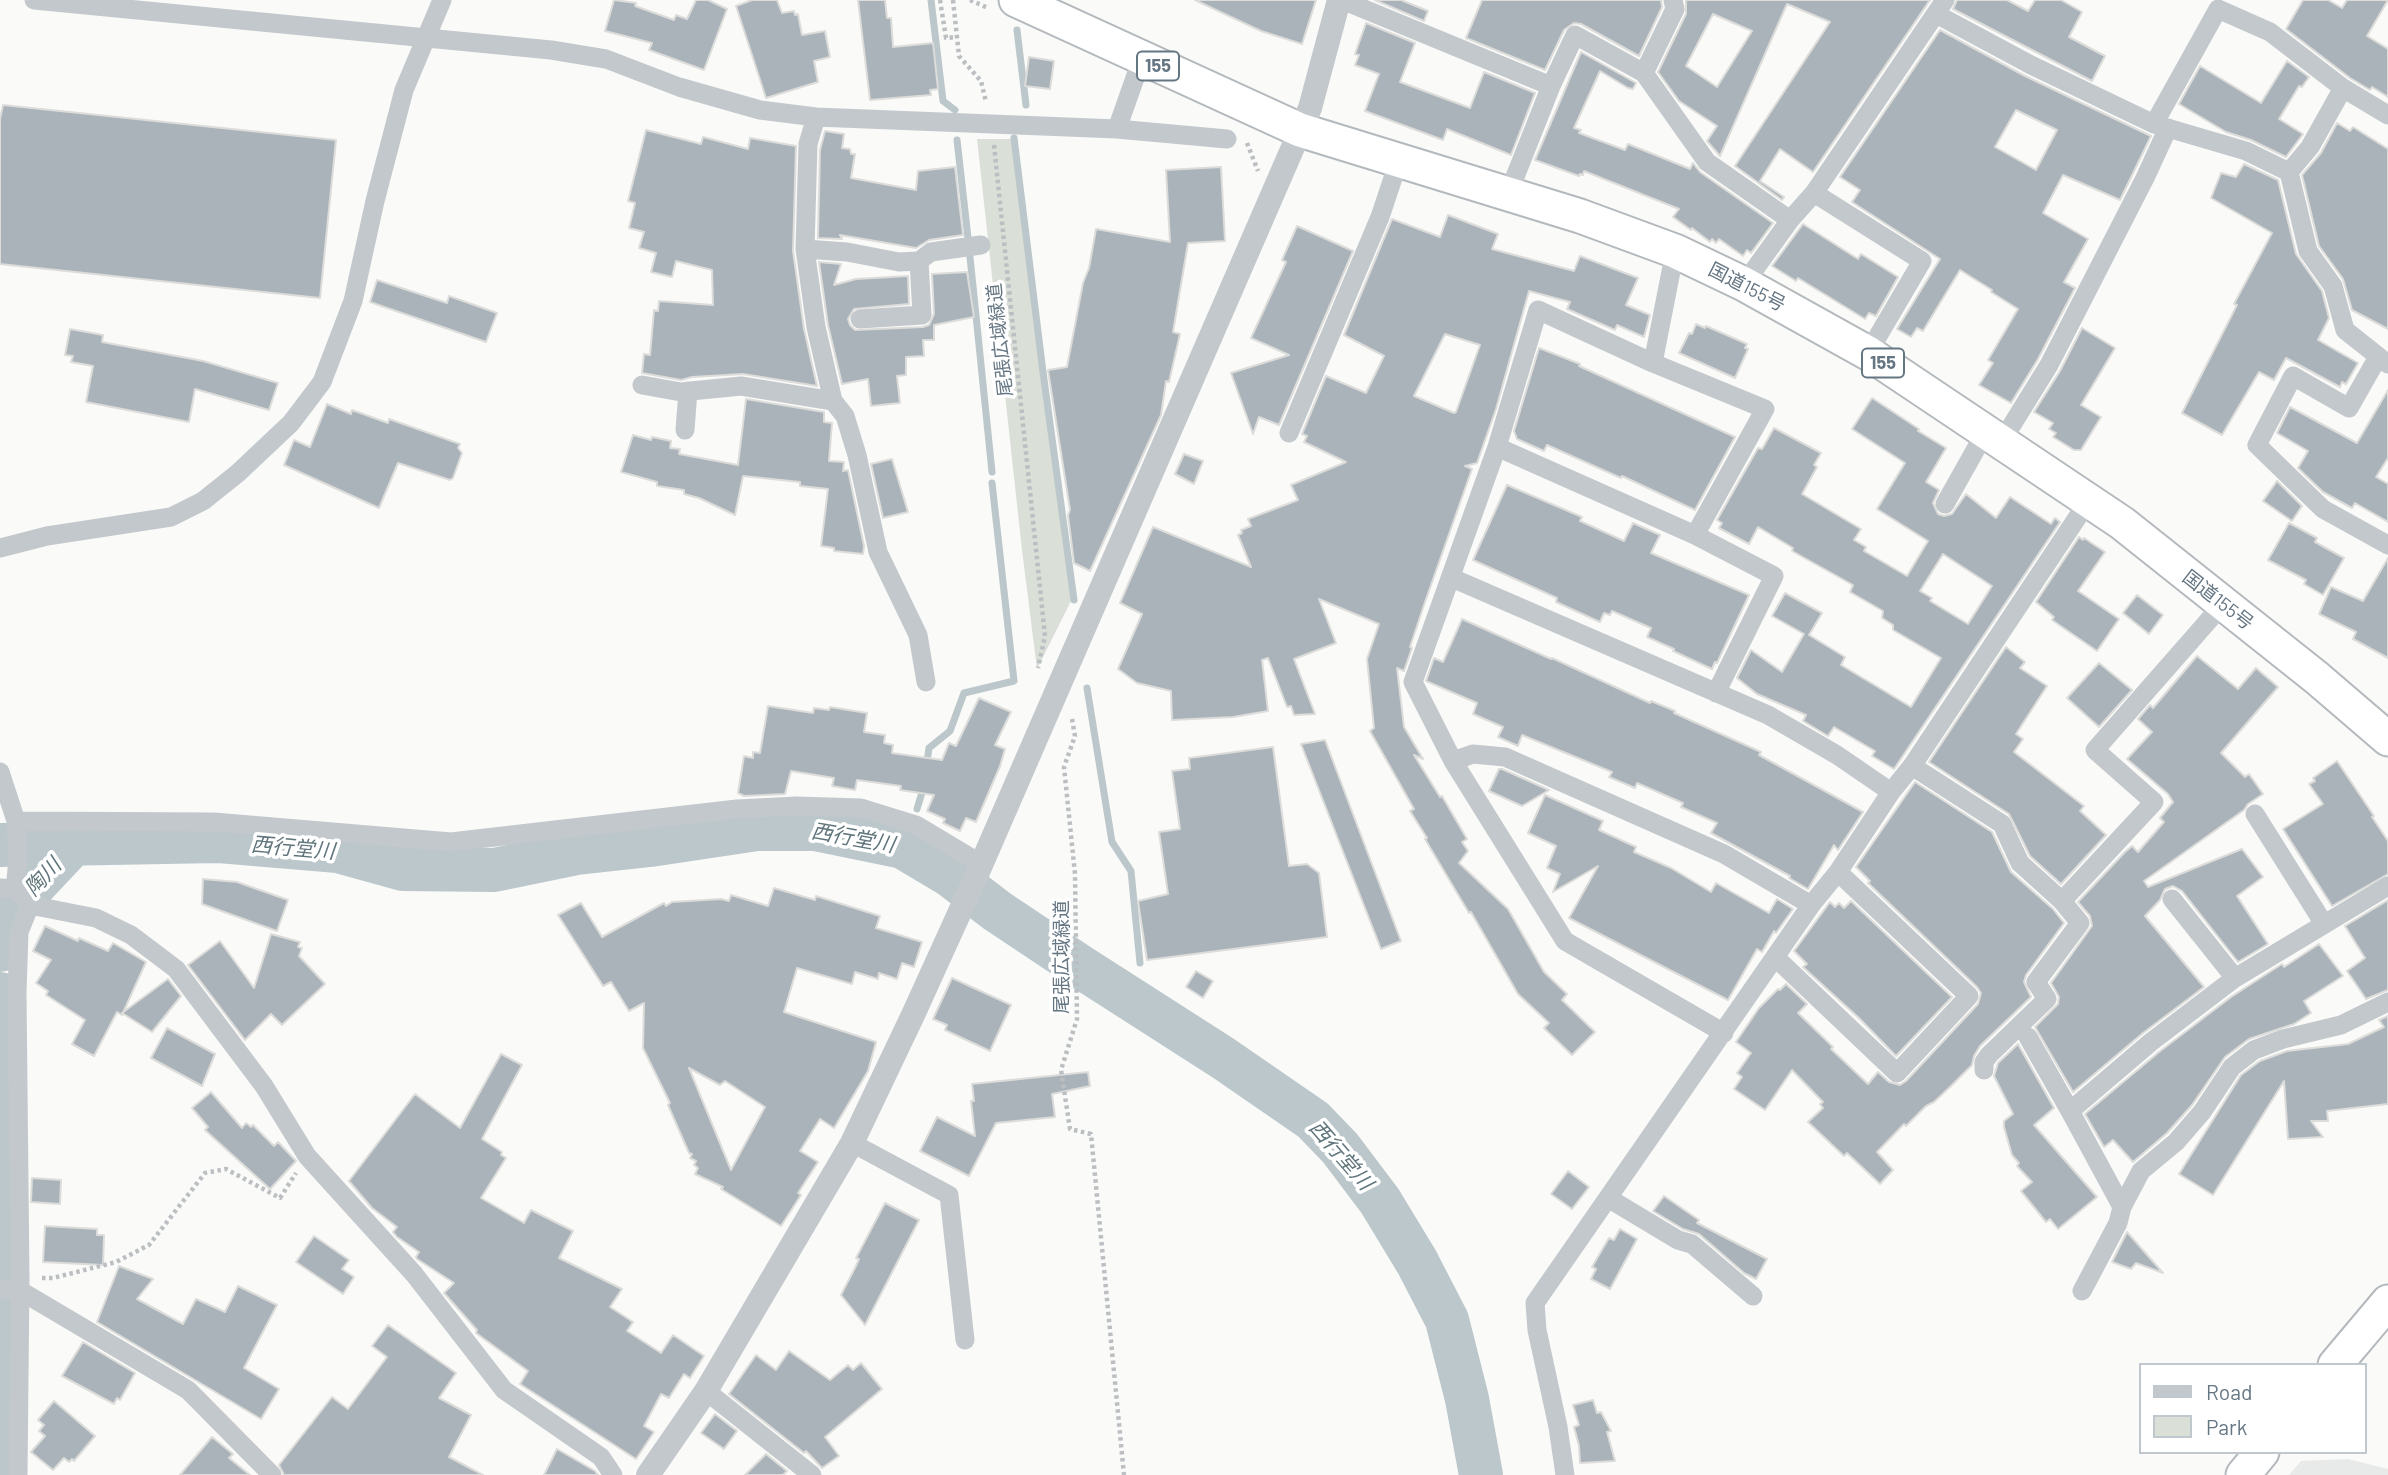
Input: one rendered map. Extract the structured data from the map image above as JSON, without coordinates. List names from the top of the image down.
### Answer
{
  "streets": {
    "highway": ["155", "国道155号"],
    "path": ["尾張広域緑道"]
  },
  "water": ["西行堂川", "陶川"],
  "legend": ["Road", "Park"]
}
